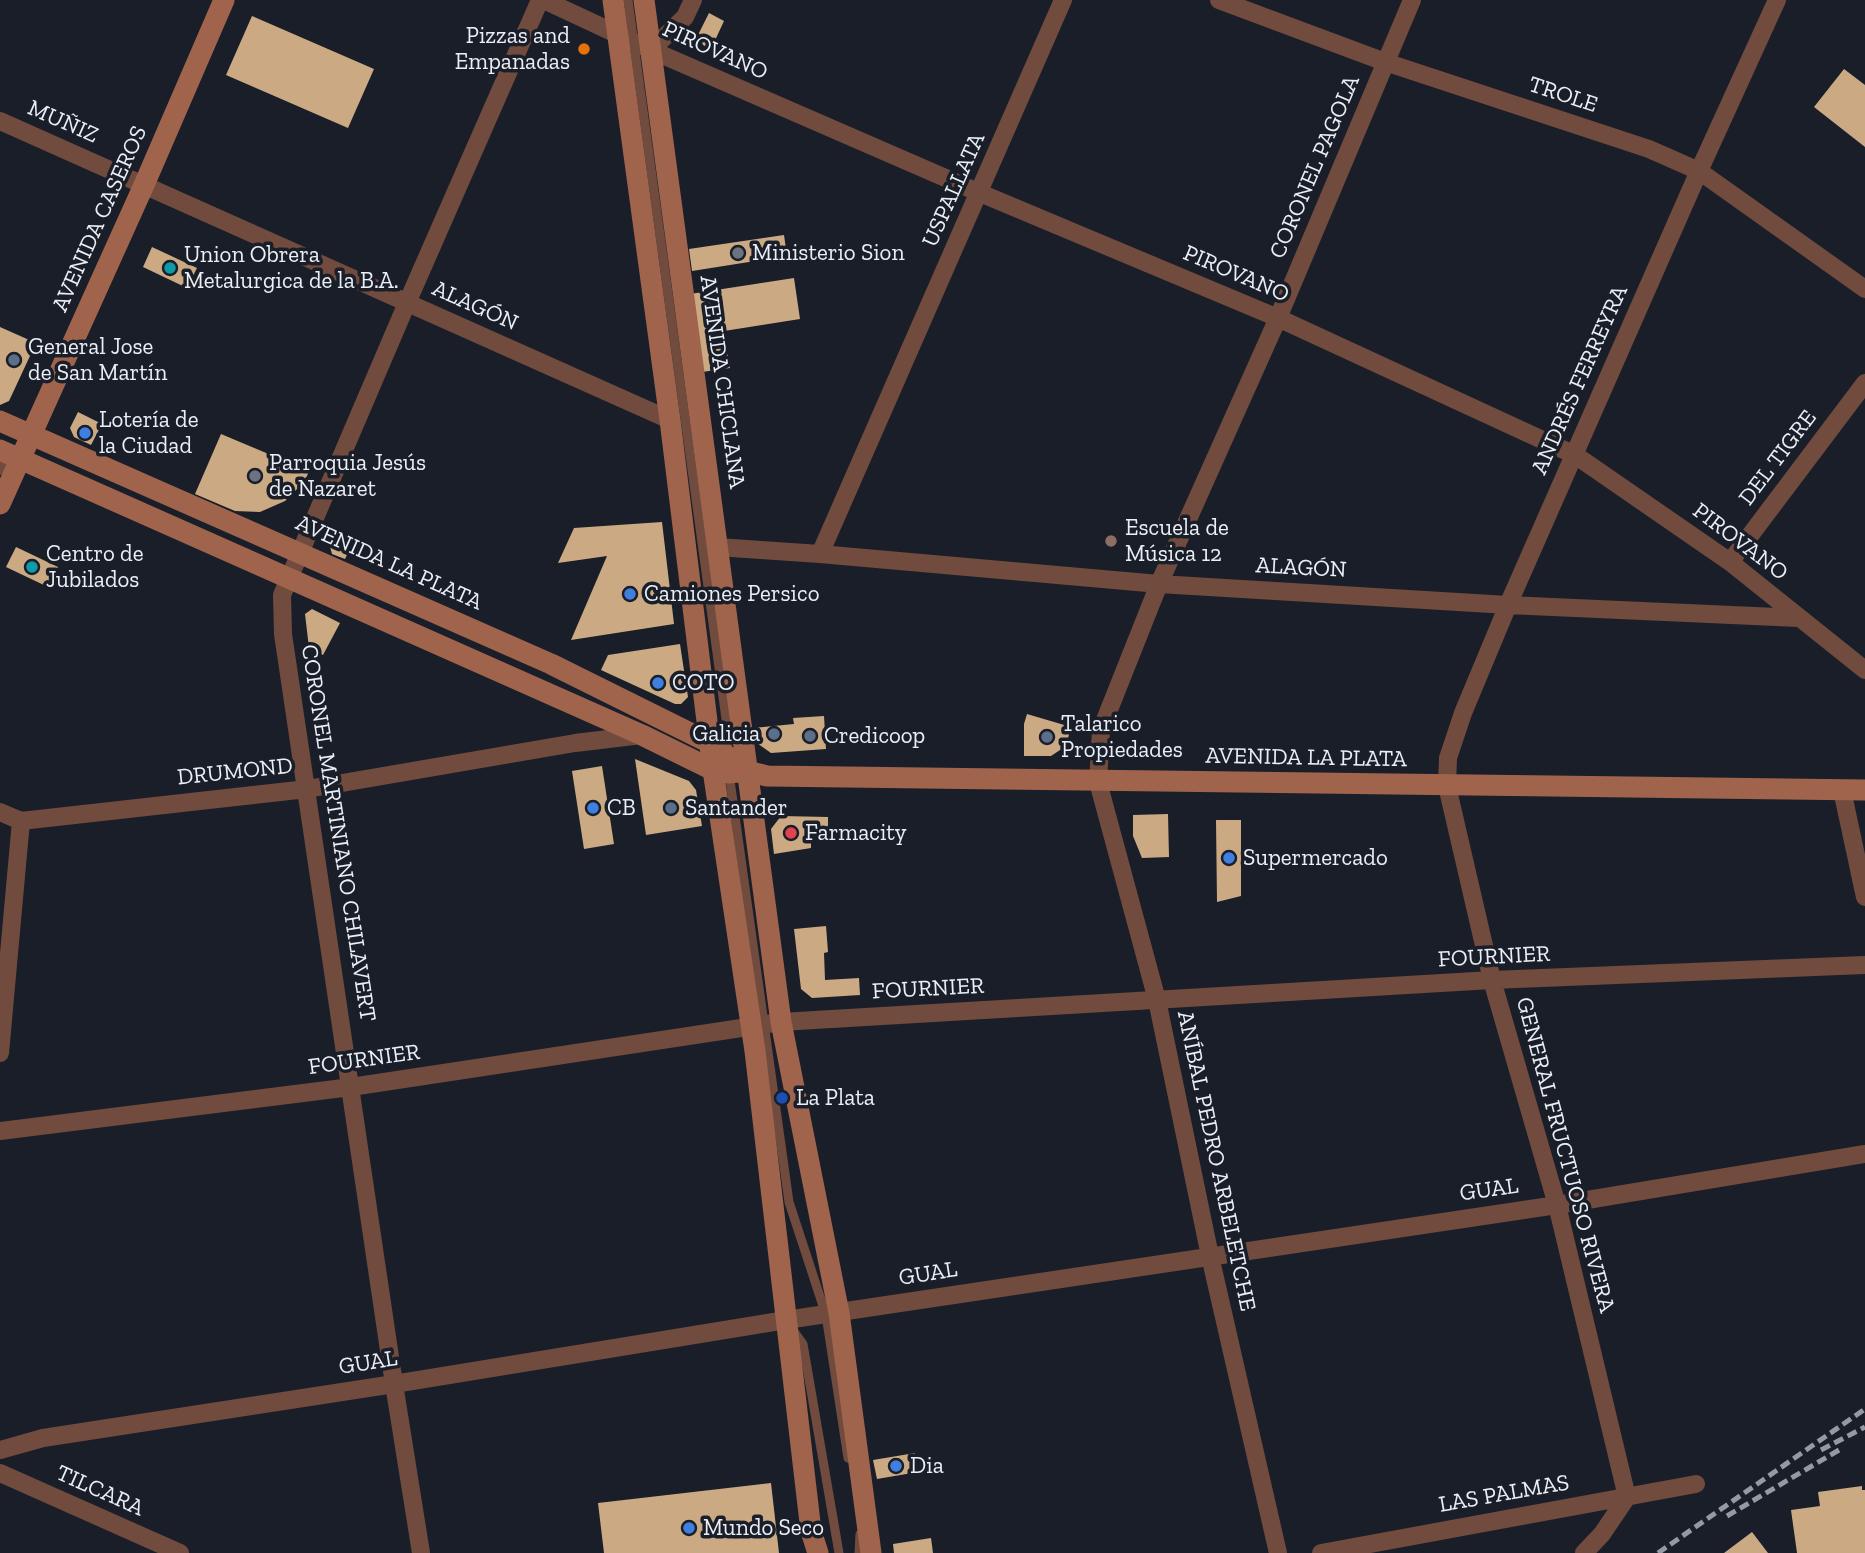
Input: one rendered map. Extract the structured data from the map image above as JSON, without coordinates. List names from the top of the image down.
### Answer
{
  "streets": {
    "main road": ["AVENIDA CASEROS", "AVENIDA CHICLANA", "AVENIDA LA PLATA"],
    "street": [
      "PIROVANO",
      "TROLE",
      "MUÑIZ",
      "CORONEL PAGOLA",
      "USPALLATA",
      "ALAGÓN",
      "ANDRÉS FERREYRA",
      "DEL TIGRE",
      "DRUMOND",
      "CORONEL MARTINIANO CHILAVERT",
      "FOURNIER",
      "GENERAL FRUCTUOSO RIVERA",
      "ANÍBAL PEDRO ARBELETCHE",
      "GUAL",
      "TILCARA",
      "LAS PALMAS"
    ]
  },
  "crossings": [
    ["PIROVANO", "CORONEL PAGOLA"],
    ["PIROVANO", "USPALLATA"],
    ["PIROVANO", "ALAGÓN"],
    ["PIROVANO", "ANDRÉS FERREYRA"],
    ["PIROVANO", "AVENIDA CHICLANA"],
    ["PIROVANO", "DEL TIGRE"],
    ["PIROVANO", "CORONEL MARTINIANO CHILAVERT"],
    ["TROLE", "CORONEL PAGOLA"],
    ["TROLE", "ANDRÉS FERREYRA"],
    ["MUÑIZ", "AVENIDA CASEROS"],
    ["MUÑIZ", "ALAGÓN"],
    ["CORONEL PAGOLA", "ALAGÓN"],
    ["CORONEL PAGOLA", "AVENIDA LA PLATA"],
    ["CORONEL PAGOLA", "ANÍBAL PEDRO ARBELETCHE"],
    ["USPALLATA", "ALAGÓN"],
    ["AVENIDA CASEROS", "ALAGÓN"],
    ["AVENIDA CASEROS", "AVENIDA LA PLATA"],
    ["ALAGÓN", "ANDRÉS FERREYRA"],
    ["ALAGÓN", "AVENIDA CHICLANA"],
    ["ALAGÓN", "CORONEL MARTINIANO CHILAVERT"],
    ["ANDRÉS FERREYRA", "AVENIDA LA PLATA"],
    ["ANDRÉS FERREYRA", "GENERAL FRUCTUOSO RIVERA"],
    ["AVENIDA CHICLANA", "AVENIDA LA PLATA"],
    ["AVENIDA LA PLATA", "DRUMOND"],
    ["AVENIDA LA PLATA", "CORONEL MARTINIANO CHILAVERT"],
    ["AVENIDA LA PLATA", "GENERAL FRUCTUOSO RIVERA"],
    ["AVENIDA LA PLATA", "ANÍBAL PEDRO ARBELETCHE"],
    ["DRUMOND", "CORONEL MARTINIANO CHILAVERT"],
    ["CORONEL MARTINIANO CHILAVERT", "FOURNIER"],
    ["CORONEL MARTINIANO CHILAVERT", "GUAL"],
    ["FOURNIER", "GENERAL FRUCTUOSO RIVERA"],
    ["FOURNIER", "ANÍBAL PEDRO ARBELETCHE"],
    ["GENERAL FRUCTUOSO RIVERA", "GUAL"],
    ["GENERAL FRUCTUOSO RIVERA", "LAS PALMAS"],
    ["ANÍBAL PEDRO ARBELETCHE", "GUAL"]
  ],
  "places": [
    "Pizzas and Empanadas",
    "Ministerio Sion",
    "Union Obrera Metalurgica de la B.A.",
    "General Jose de San Martín",
    "Lotería de la Ciudad",
    "Parroquia Jesús de Nazaret",
    "Escuela de Música 12",
    "Centro de Jubilados",
    "Camiones Persico",
    "COTO",
    "Galicia",
    "Credicoop",
    "Talarico Propiedades",
    "CB",
    "Santander",
    "Farmacity",
    "Supermercado",
    "La Plata",
    "Dia",
    "Mundo Seco"
  ]
}
